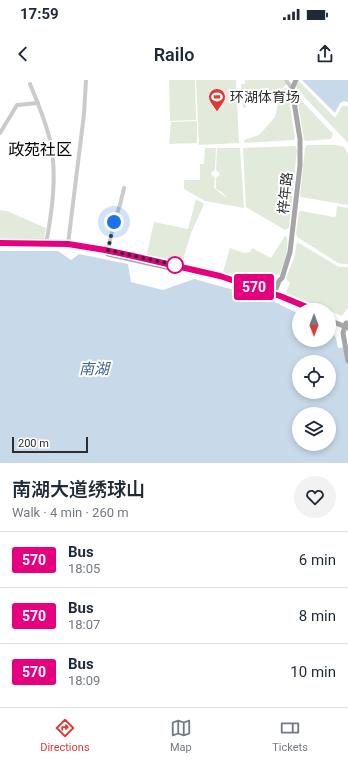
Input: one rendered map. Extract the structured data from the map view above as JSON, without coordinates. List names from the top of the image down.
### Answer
{
  "streets": {
    "main road": ["梓年路"]
  },
  "districts": ["政苑社区"],
  "water": ["南湖"],
  "places": {
    "sports": ["环湖体育场"]
  },
  "lines": ["bus line 570"],
  "scale_bar": "200 m",
  "north": "bottom",
  "page": {
    "status": "17:59",
    "header": "Railo",
    "on_map": "570",
    "scale": "200 m",
    "heading": ["南湖大道绣球山", "Walk · 4 min · 260 m"],
    "list": [
      {
        "mark": "570",
        "name": "Bus",
        "note": "18:05",
        "value": "6 min"
      },
      {
        "mark": "570",
        "name": "Bus",
        "note": "18:07",
        "value": "8 min"
      },
      {
        "mark": "570",
        "name": "Bus",
        "note": "18:09",
        "value": "10 min"
      }
    ],
    "tabs": ["Directions", "Map", "Tickets"]
  }
}
